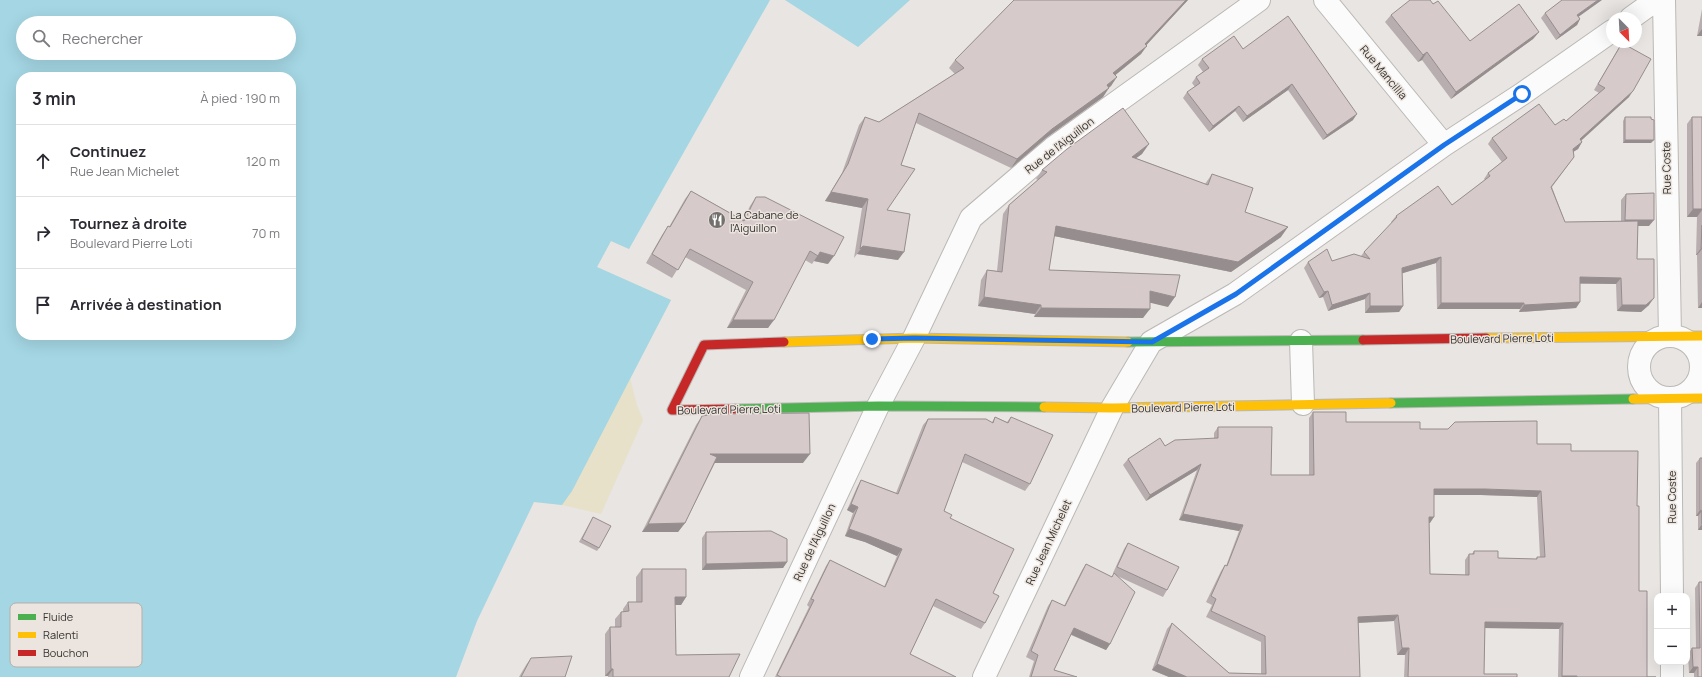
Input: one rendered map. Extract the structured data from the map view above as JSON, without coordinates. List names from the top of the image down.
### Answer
{
  "streets": {
    "street": [
      "Rue Mancillia",
      "Rue de l'Aiguillon",
      "Rue Coste",
      "Boulevard Pierre Loti",
      "Rue Jean Michelet"
    ]
  },
  "crossings": [
    ["Rue de l'Aiguillon", "Boulevard Pierre Loti"],
    ["Rue Coste", "Boulevard Pierre Loti"],
    ["Boulevard Pierre Loti", "Rue Jean Michelet"]
  ],
  "places": {
    "restaurant": ["La Cabane de l'Aiguillon"]
  },
  "legend": ["Fluide", "Ralenti", "Bouchon"],
  "north": "bottom right",
  "page": {
    "search": "Rechercher",
    "heading": ["3 min", "À pied · 190 m"],
    "list": [
      ["Continuez", "Rue Jean Michelet", "120 m"],
      ["Tournez à droite", "Boulevard Pierre Loti", "70 m"],
      "Arrivée à destination"
    ],
    "map_buttons": ["+", "−"]
  }
}
